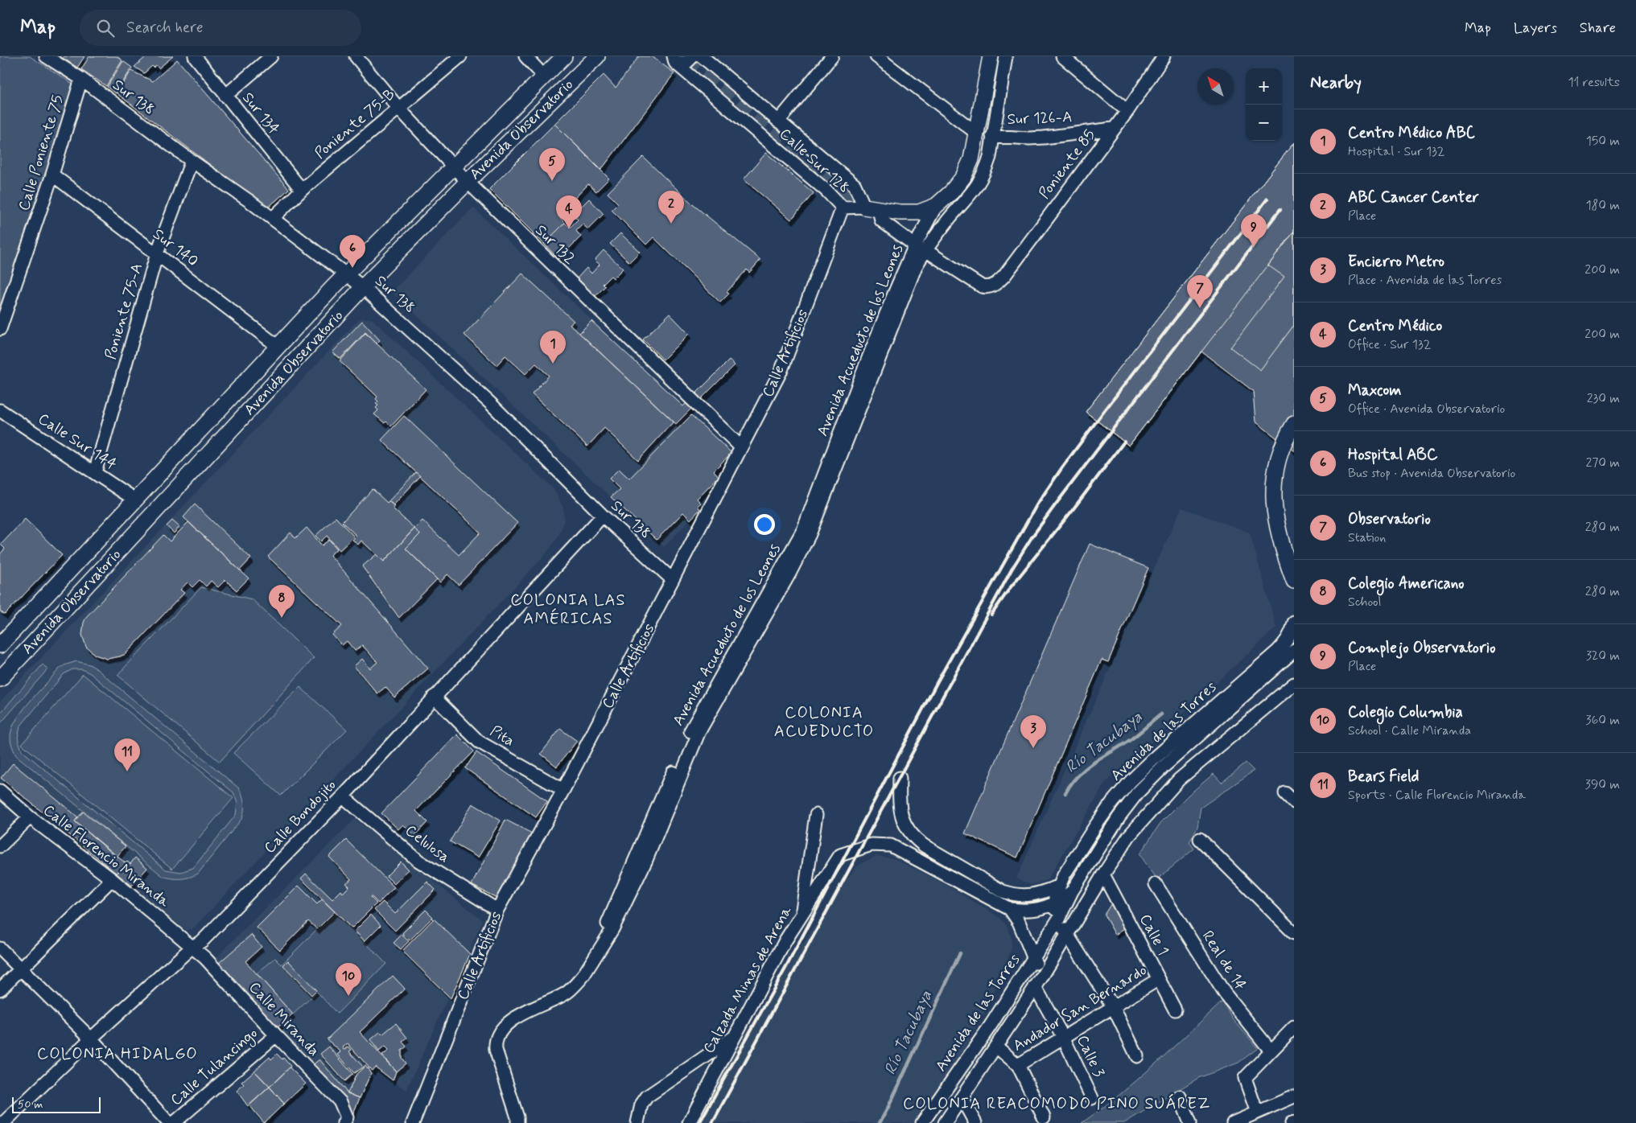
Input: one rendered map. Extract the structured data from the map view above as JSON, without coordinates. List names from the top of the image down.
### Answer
{
  "streets": {
    "main road": ["Avenida Observatorio"],
    "street": [
      "Sur 138",
      "Sur 134",
      "Sur 126-A",
      "Poniente 75-B",
      "Calle Poniente 75",
      "Calle Sur 128",
      "Poniente 85",
      "Sur 132",
      "Sur 140",
      "Poniente 75-A",
      "Avenida Acueducto de los Leones",
      "Calle Artificios",
      "Calle Sur 144",
      "Avenida de las Torres",
      "Pita",
      "Calle Bondojito",
      "Celulosa",
      "Calle Florencio Miranda",
      "Calle 1",
      "Real de 14",
      "Calzada Minas de Arena",
      "Andador San Bernardo",
      "Calle Miranda",
      "Calle 3",
      "Calle Tulancingo"
    ]
  },
  "crossings": [
    ["Sur 138", "Poniente 75-B"],
    ["Sur 138", "Avenida Observatorio"],
    ["Sur 138", "Calle Poniente 75"],
    ["Sur 138", "Poniente 75-A"],
    ["Sur 138", "Calle Artificios"],
    ["Sur 138", "Calle Bondojito"],
    ["Sur 134", "Poniente 75-B"],
    ["Sur 126-A", "Poniente 85"],
    ["Poniente 75-B", "Sur 132"],
    ["Avenida Observatorio", "Sur 132"],
    ["Avenida Observatorio", "Sur 140"],
    ["Avenida Observatorio", "Calle Sur 144"],
    ["Calle Poniente 75", "Sur 140"],
    ["Calle Sur 128", "Calle Artificios"],
    ["Poniente 85", "Avenida Acueducto de los Leones"],
    ["Sur 132", "Calle Artificios"],
    ["Sur 140", "Poniente 75-A"],
    ["Poniente 75-A", "Calle Sur 144"],
    ["Calle Artificios", "Pita"],
    ["Calle Artificios", "Celulosa"],
    ["Avenida de las Torres", "Andador San Bernardo"],
    ["Avenida de las Torres", "Calle 3"],
    ["Pita", "Calle Bondojito"],
    ["Calle Bondojito", "Celulosa"],
    ["Calle Bondojito", "Calle Florencio Miranda"],
    ["Calle Bondojito", "Calle Miranda"],
    ["Calle Florencio Miranda", "Calle Miranda"],
    ["Calle 1", "Andador San Bernardo"],
    ["Calzada Minas de Arena", "Calle 3"],
    ["Andador San Bernardo", "Calle 3"],
    ["Calle Miranda", "Calle Tulancingo"]
  ],
  "districts": [
    "COLONIA LAS AMÉRICAS",
    "COLONIA ACUEDUCTO",
    "COLONIA HIDALGO",
    "COLONIA REACOMODO PINO SUÁREZ"
  ],
  "water": ["Río Tacubaya"],
  "scale_bar": "50 m",
  "north": "top left",
  "page": {
    "header": "Map",
    "search": "Search here",
    "nav": ["Map", "Layers", "Share"],
    "heading": ["Nearby", "11 results"],
    "map_buttons": ["+", "−"],
    "list": [
      {
        "mark": "1",
        "name": "Centro Médico ABC",
        "note": "Hospital · Sur 132",
        "value": "150 m"
      },
      {
        "mark": "2",
        "name": "ABC Cancer Center",
        "note": "Place",
        "value": "180 m"
      },
      {
        "mark": "3",
        "name": "Encierro Metro",
        "note": "Place · Avenida de las Torres",
        "value": "200 m"
      },
      {
        "mark": "4",
        "name": "Centro Médico",
        "note": "Office · Sur 132",
        "value": "200 m"
      },
      {
        "mark": "5",
        "name": "Maxcom",
        "note": "Office · Avenida Observatorio",
        "value": "230 m"
      },
      {
        "mark": "6",
        "name": "Hospital ABC",
        "note": "Bus stop · Avenida Observatorio",
        "value": "270 m"
      },
      {
        "mark": "7",
        "name": "Observatorio",
        "note": "Station",
        "value": "280 m"
      },
      {
        "mark": "8",
        "name": "Colegio Americano",
        "note": "School",
        "value": "280 m"
      },
      {
        "mark": "9",
        "name": "Complejo Observatorio",
        "note": "Place",
        "value": "320 m"
      },
      {
        "mark": "10",
        "name": "Colegio Columbia",
        "note": "School · Calle Miranda",
        "value": "360 m"
      },
      {
        "mark": "11",
        "name": "Bears Field",
        "note": "Sports · Calle Florencio Miranda",
        "value": "390 m"
      }
    ],
    "pins": [
      "5",
      "2",
      "4",
      "9",
      "6",
      "7",
      "1",
      "8",
      "3",
      "11",
      "10"
    ],
    "scale": "50 m"
  }
}
